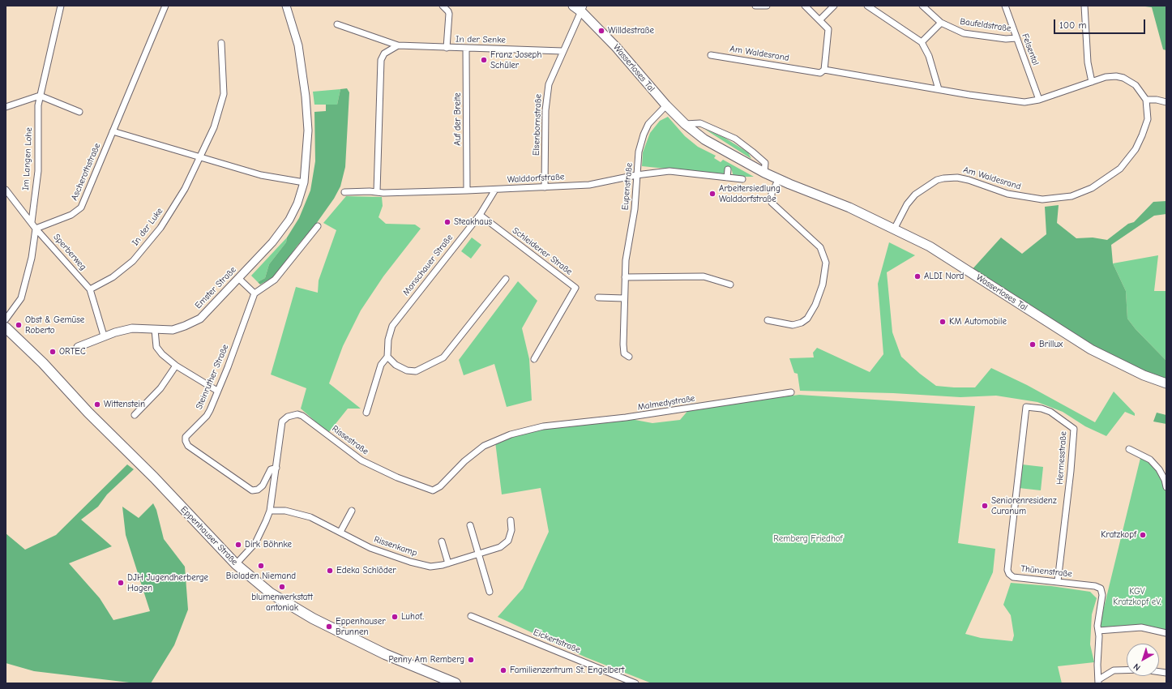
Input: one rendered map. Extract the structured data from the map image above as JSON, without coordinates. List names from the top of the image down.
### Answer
{
  "streets": {
    "main road": ["Wasserloses Tal", "Eppenhauser Straße"],
    "street": [
      "Baufeldstraße",
      "In der Senke",
      "Felsental",
      "Am Waldesrand",
      "Auf der Breite",
      "Elsenbornstraße",
      "Im Langen Lohe",
      "Ascherothstraße",
      "Walddorfstraße",
      "Eupenstraße",
      "In der Luke",
      "Schleidener Straße",
      "Sperberweg",
      "Monschauer Straße",
      "Emster Straße",
      "Steinruther Straße",
      "Malmedystraße",
      "Rissestraße",
      "Hermesstraße",
      "Rissenkamp",
      "Thünenstraße",
      "Eickertstraße"
    ]
  },
  "crossings": [
    ["Baufeldstraße", "Felsental"],
    ["In der Senke", "Auf der Breite"],
    ["In der Senke", "Elsenbornstraße"],
    ["Felsental", "Am Waldesrand"],
    ["Am Waldesrand", "Wasserloses Tal"],
    ["Wasserloses Tal", "Elsenbornstraße"],
    ["Wasserloses Tal", "Eupenstraße"],
    ["Auf der Breite", "Walddorfstraße"],
    ["Elsenbornstraße", "Walddorfstraße"],
    ["Im Langen Lohe", "Sperberweg"],
    ["Ascherothstraße", "Sperberweg"],
    ["Walddorfstraße", "Eupenstraße"],
    ["Walddorfstraße", "Monschauer Straße"],
    ["In der Luke", "Sperberweg"],
    ["Schleidener Straße", "Monschauer Straße"],
    ["Sperberweg", "Emster Straße"],
    ["Steinruther Straße", "Rissestraße"],
    ["Malmedystraße", "Rissestraße"],
    ["Rissestraße", "Eppenhauser Straße"],
    ["Rissestraße", "Rissenkamp"],
    ["Hermesstraße", "Thünenstraße"]
  ],
  "parks": ["Remberg Friedhof", "KGV Kratzkopf eV."],
  "places": [
    "Willdestraße",
    "Franz Joseph Schüler",
    "Arbeitersiedlung Walddorfstraße",
    "Steakhaus",
    "ALDI Nord",
    "KM Automobile",
    "Obst & Gemüse Roberto",
    "Brillux",
    "ORTEC",
    "Wittenstein",
    "Seniorenresidenz Curanum",
    "Kratzkopf",
    "Dirk Böhnke",
    "Bioladen Niemand",
    "Edeka Schlöder",
    "DJH Jugendherberge Hagen",
    "blumenwerkstatt antoniak",
    "Luhof..",
    "Eppenhauser Brunnen",
    "Penny Am Remberg",
    "Familienzentrum St. Engelbert"
  ],
  "scale_bar": "100 m",
  "north": "bottom left"
}
